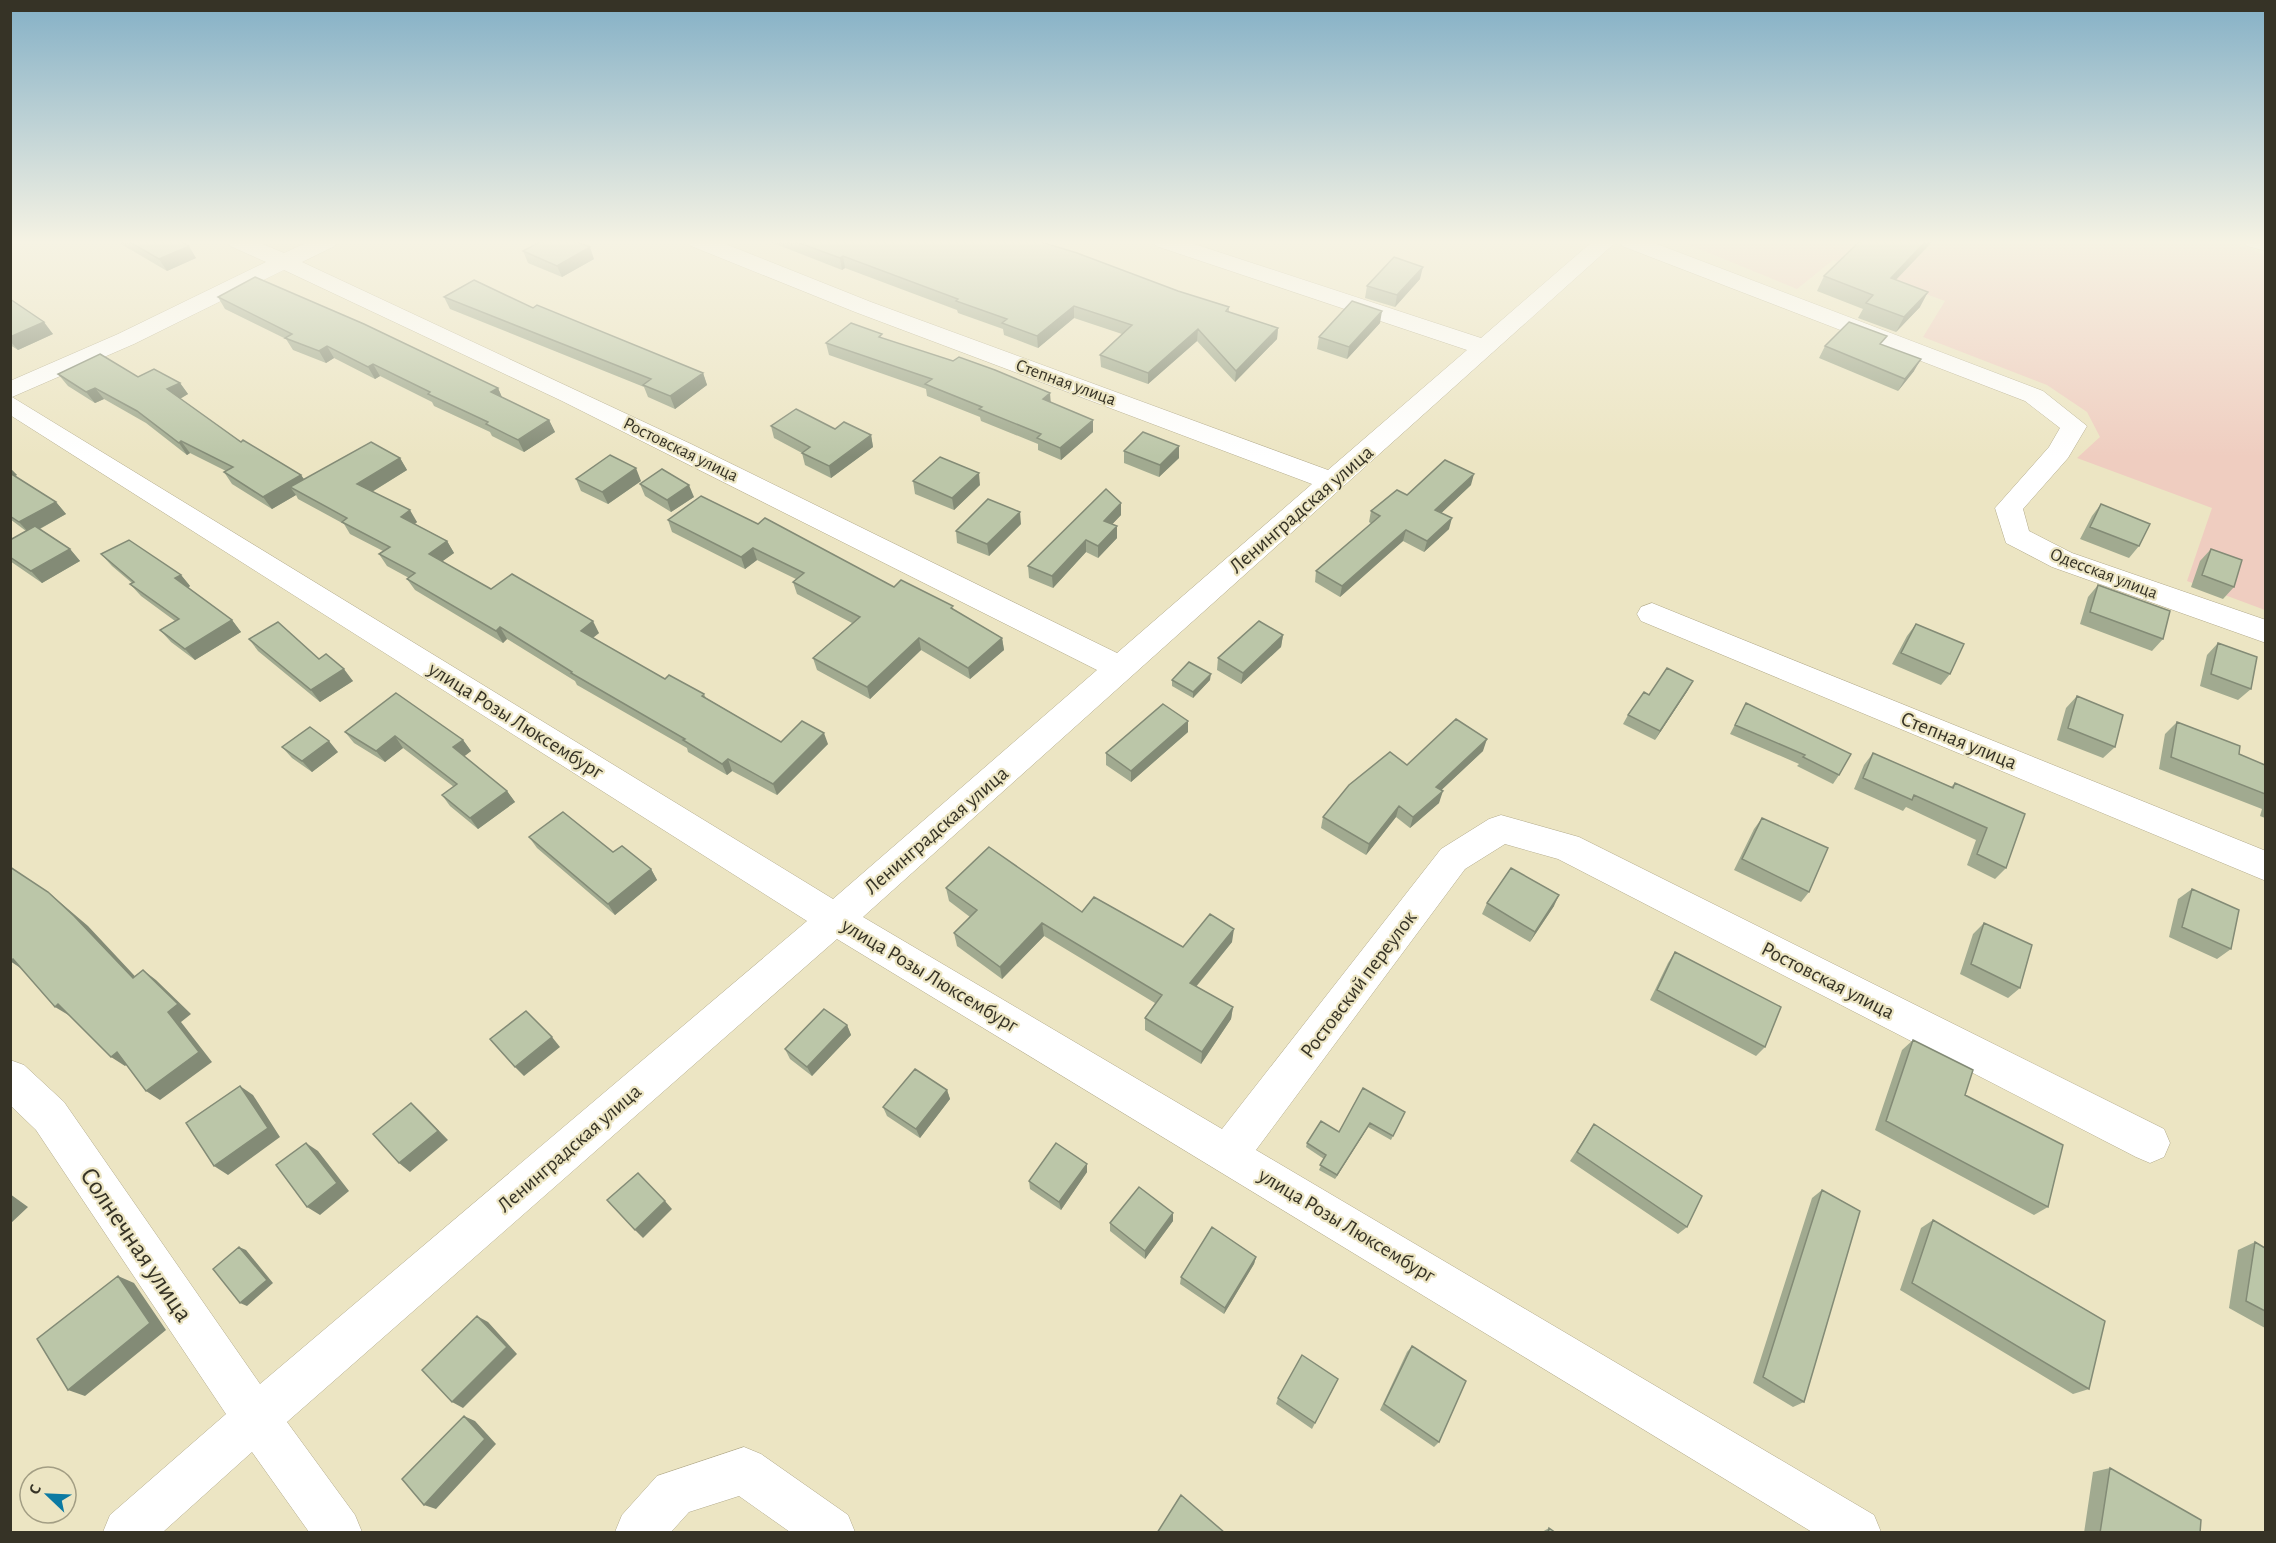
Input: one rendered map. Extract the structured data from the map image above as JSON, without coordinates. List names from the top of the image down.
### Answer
{
  "streets": {
    "main road": [
      "Степная улица",
      "Ростовская улица",
      "Ленинградская улица",
      "Одесская улица",
      "улица Розы Люксембург",
      "Ростовский переулок",
      "Солнечная улица"
    ]
  },
  "crossings": [
    ["Степная улица", "Ленинградская улица"],
    ["Ростовская улица", "Ленинградская улица"],
    ["Ростовская улица", "Ростовский переулок"],
    ["Ленинградская улица", "улица Розы Люксембург"],
    ["Ленинградская улица", "Солнечная улица"],
    ["улица Розы Люксембург", "Ростовский переулок"]
  ],
  "north": "top left"
}
